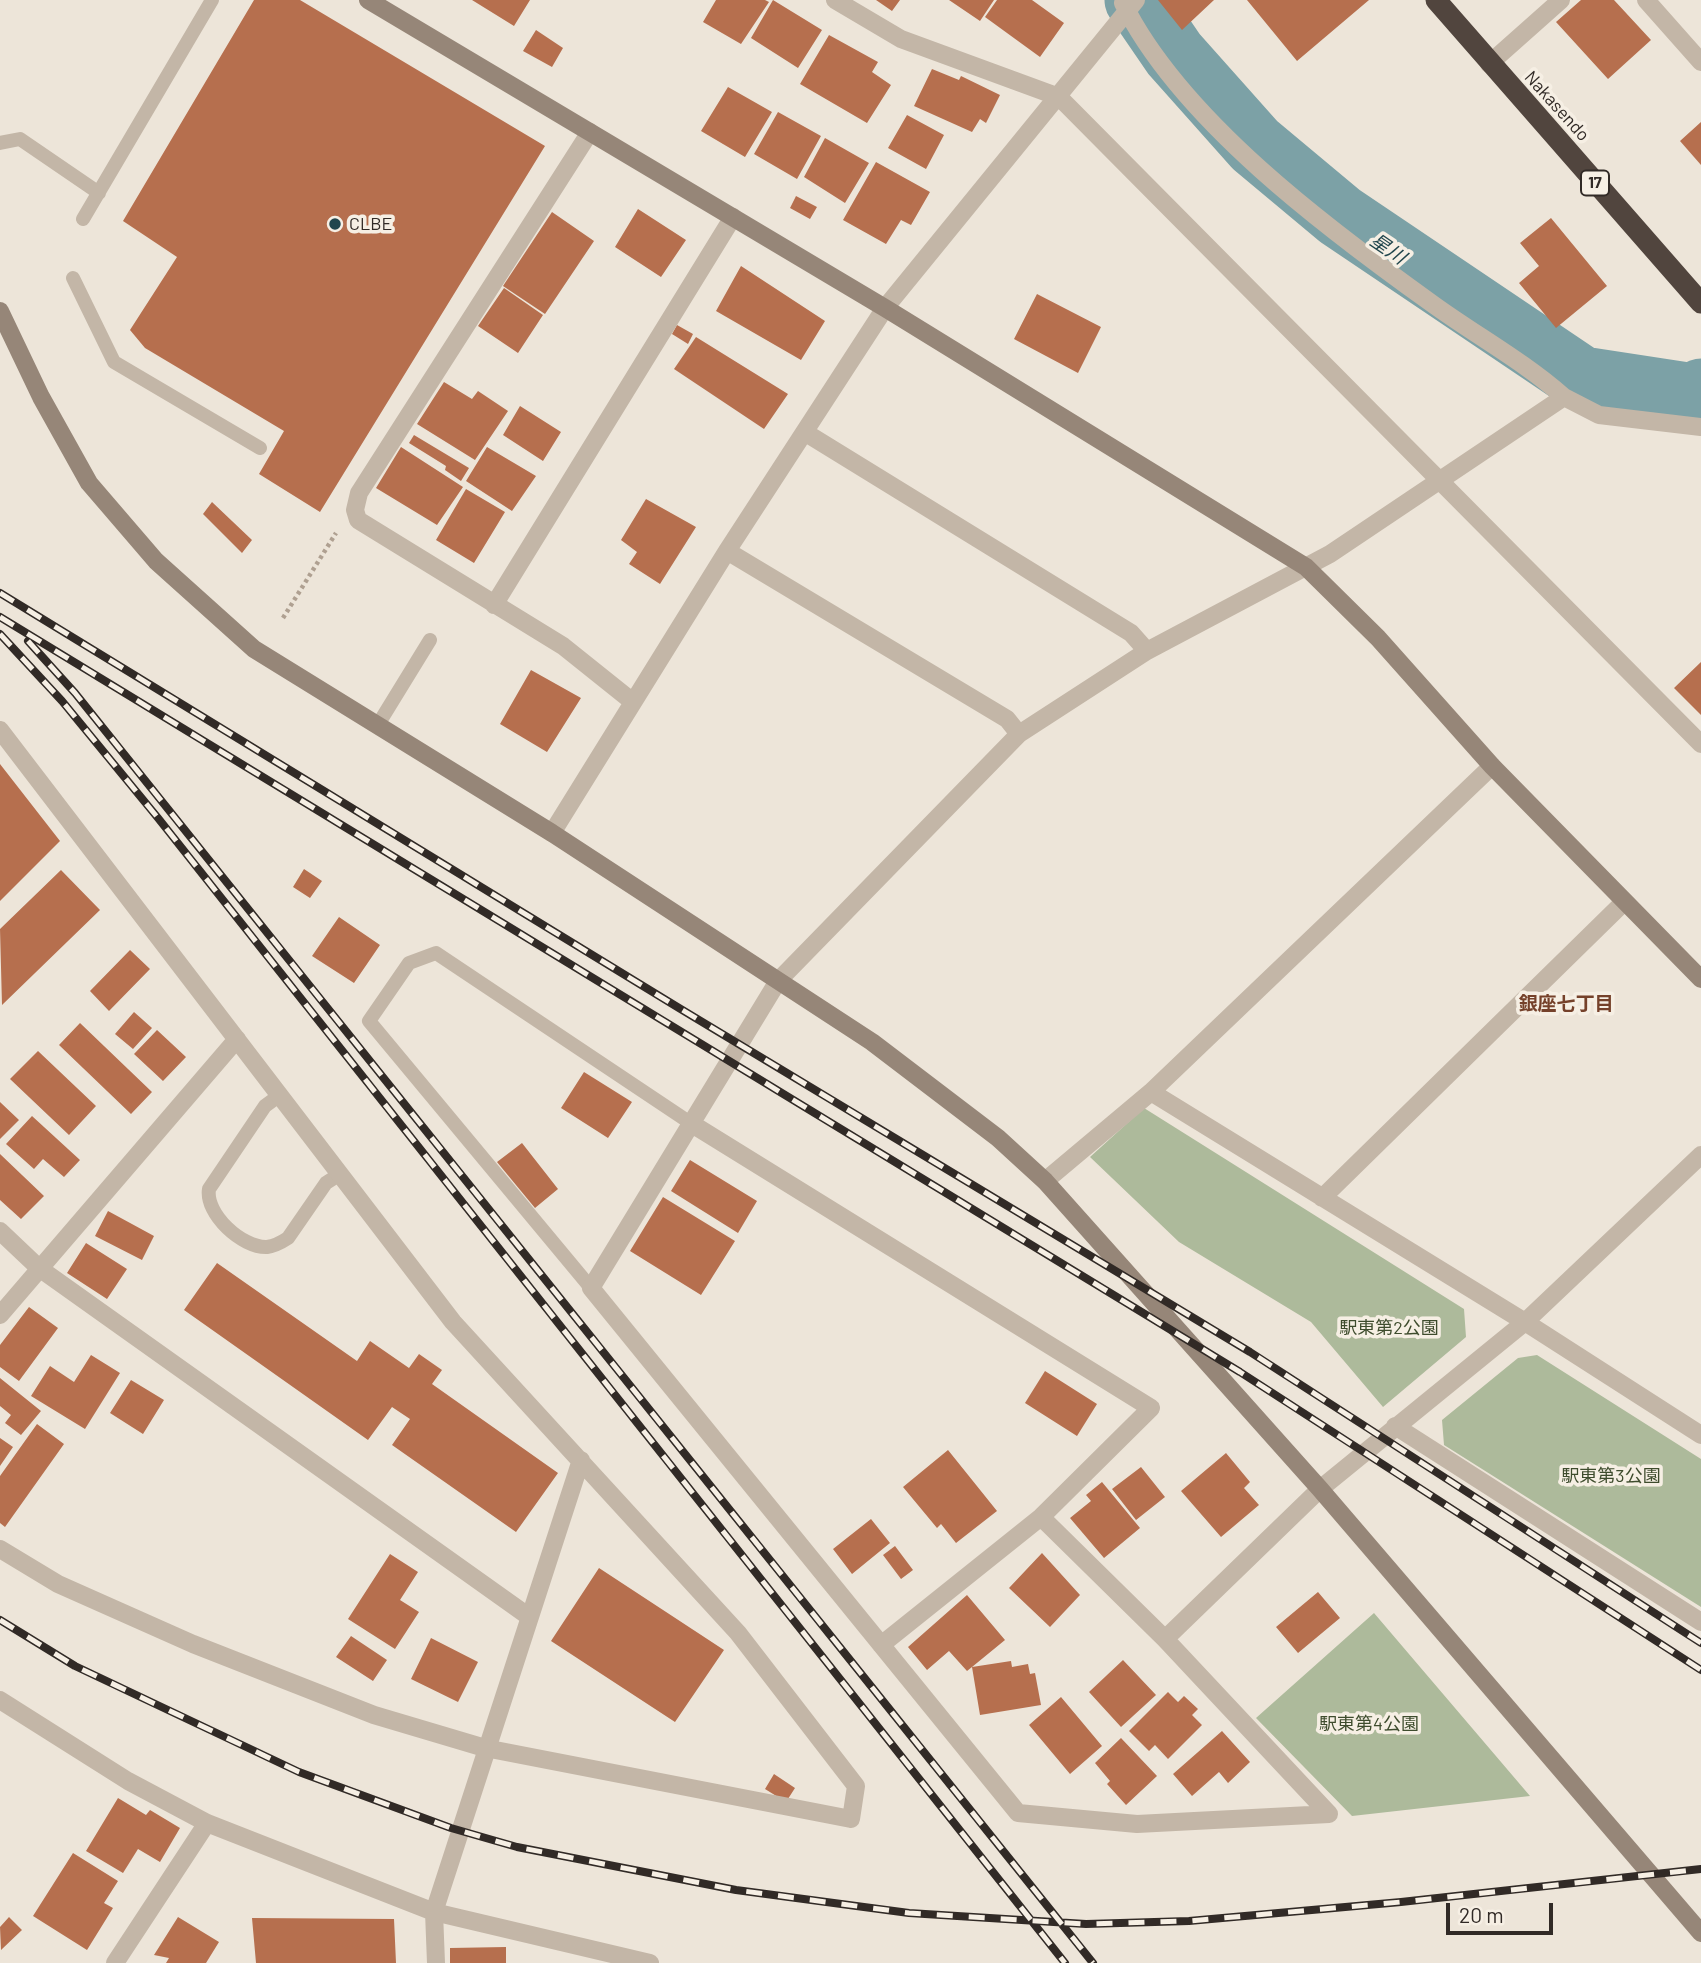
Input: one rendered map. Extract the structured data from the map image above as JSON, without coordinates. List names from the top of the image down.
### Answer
{
  "streets": {
    "highway": ["Nakasendo", "17"]
  },
  "districts": ["銀座七丁目"],
  "water": ["星川"],
  "parks": ["駅東第2公園", "駅東第3公園", "駅東第4公園"],
  "places": ["CLBE"],
  "scale_bar": "20 m"
}
